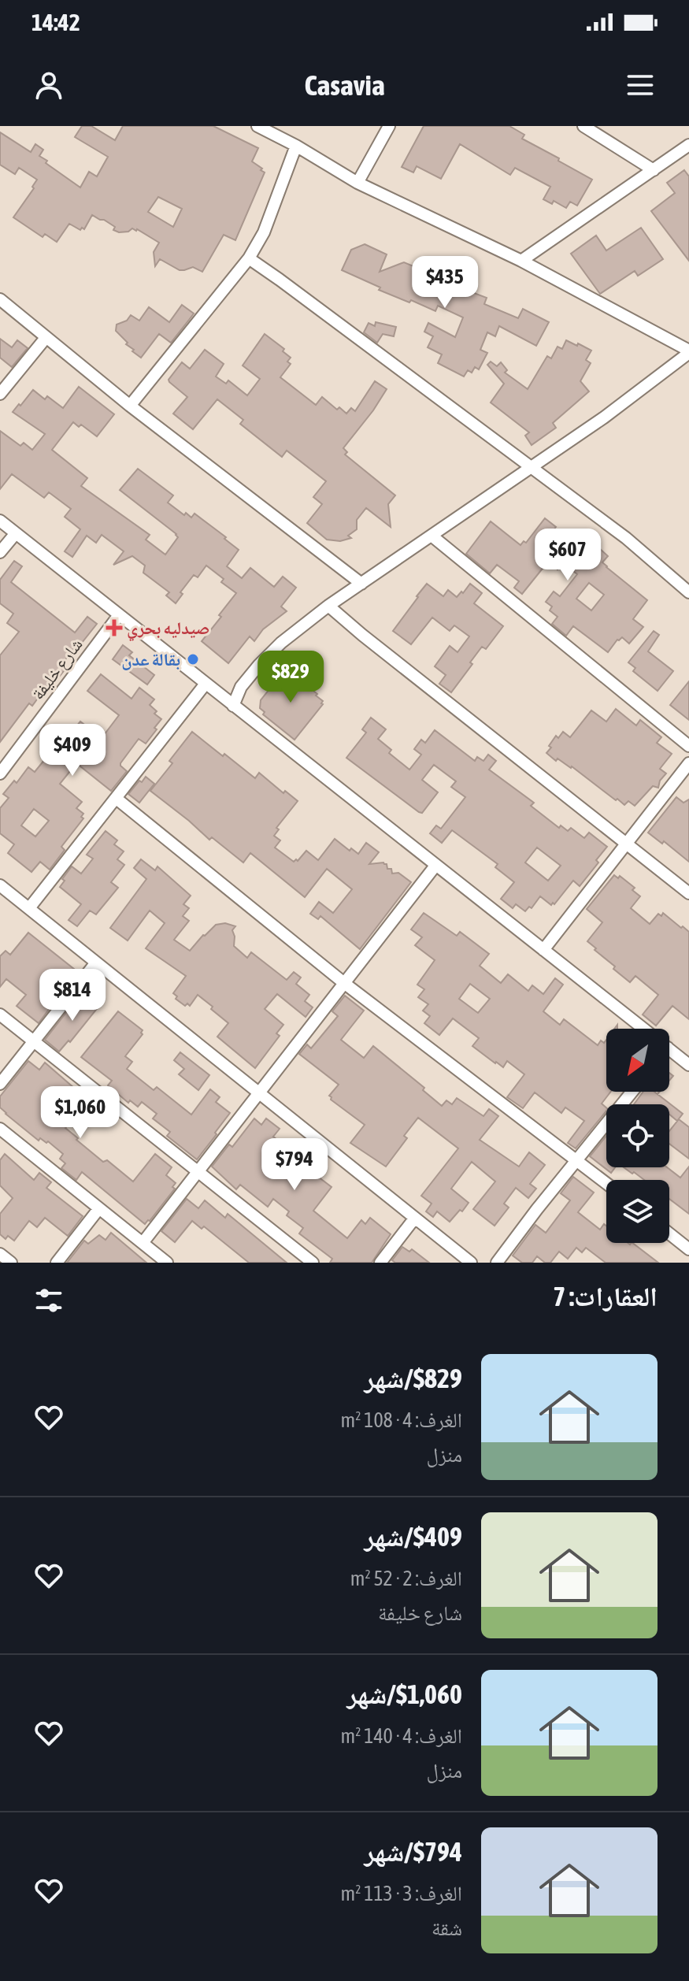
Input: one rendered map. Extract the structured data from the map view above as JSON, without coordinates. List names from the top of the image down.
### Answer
{
  "streets": {
    "street": ["شارع خليفة"]
  },
  "places": {
    "health": ["صيدليه بحري"],
    "other": ["بقالة عدن"]
  },
  "north": "bottom left",
  "page": {
    "status": "14:42",
    "header": "Casavia",
    "price": [
      "$435",
      "$607",
      "$829",
      "$409",
      "$814",
      "$1,060",
      "$794"
    ],
    "heading": "العقارات: 7",
    "list": [
      {
        "name": "$829/شهر",
        "note": "الغرف: 4 · 108 m² · منزل"
      },
      {
        "name": "$409/شهر",
        "note": "الغرف: 2 · 52 m² · شارع خليفة"
      },
      {
        "name": "$1,060/شهر",
        "note": "الغرف: 4 · 140 m² · منزل"
      },
      {
        "name": "$794/شهر",
        "note": "الغرف: 3 · 113 m² · شقة"
      }
    ]
  }
}
